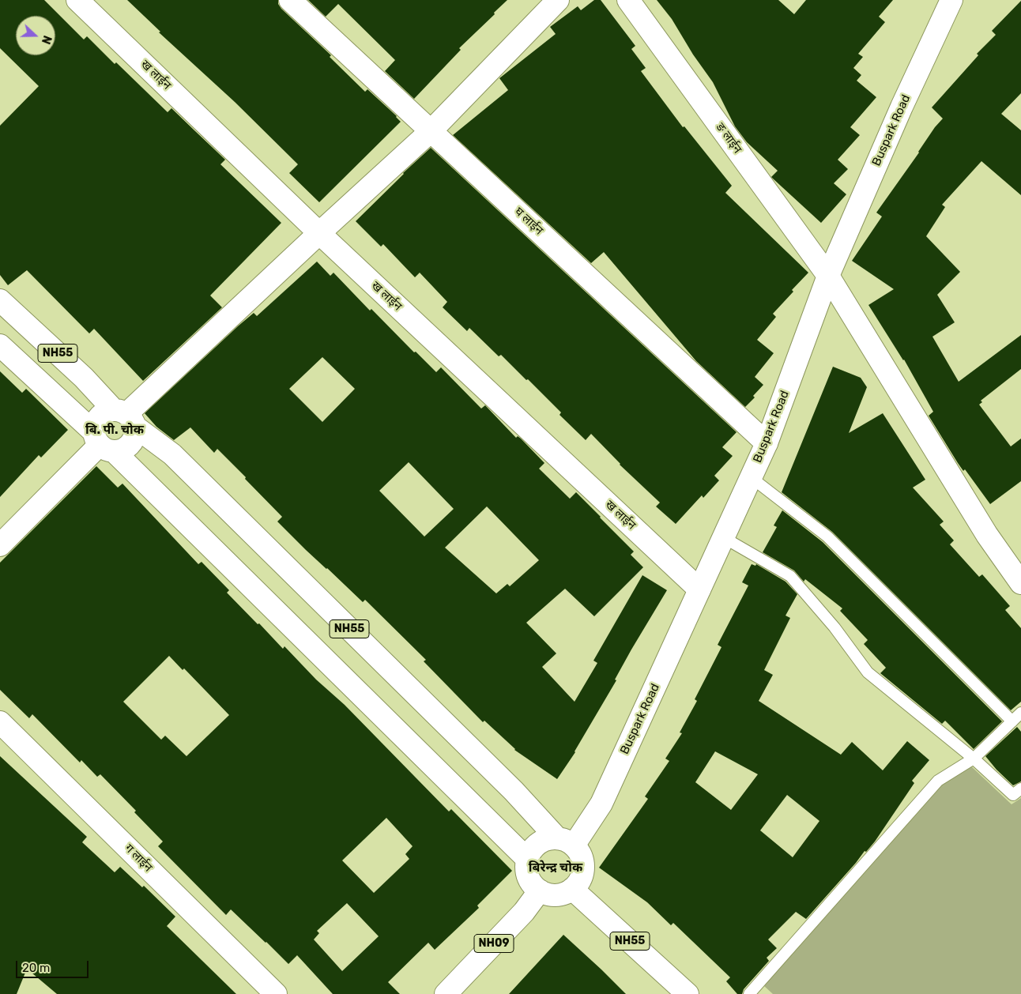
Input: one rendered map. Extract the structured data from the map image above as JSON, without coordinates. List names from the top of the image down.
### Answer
{
  "streets": {
    "street": [
      "ख लाईन",
      "Buspark Road",
      "ङ लाईन",
      "घ लाईन",
      "NH55",
      "ग लाईन",
      "NH09"
    ]
  },
  "crossings": [
    ["ख लाईन", "Buspark Road"],
    ["Buspark Road", "ङ लाईन"],
    ["Buspark Road", "घ लाईन"],
    ["Buspark Road", "NH55"],
    ["Buspark Road", "NH09"],
    ["NH55", "NH09"]
  ],
  "districts": ["बि. पी. चोक", "बिरेन्द्र चोक"],
  "scale_bar": "20 m",
  "north": "right"
}
